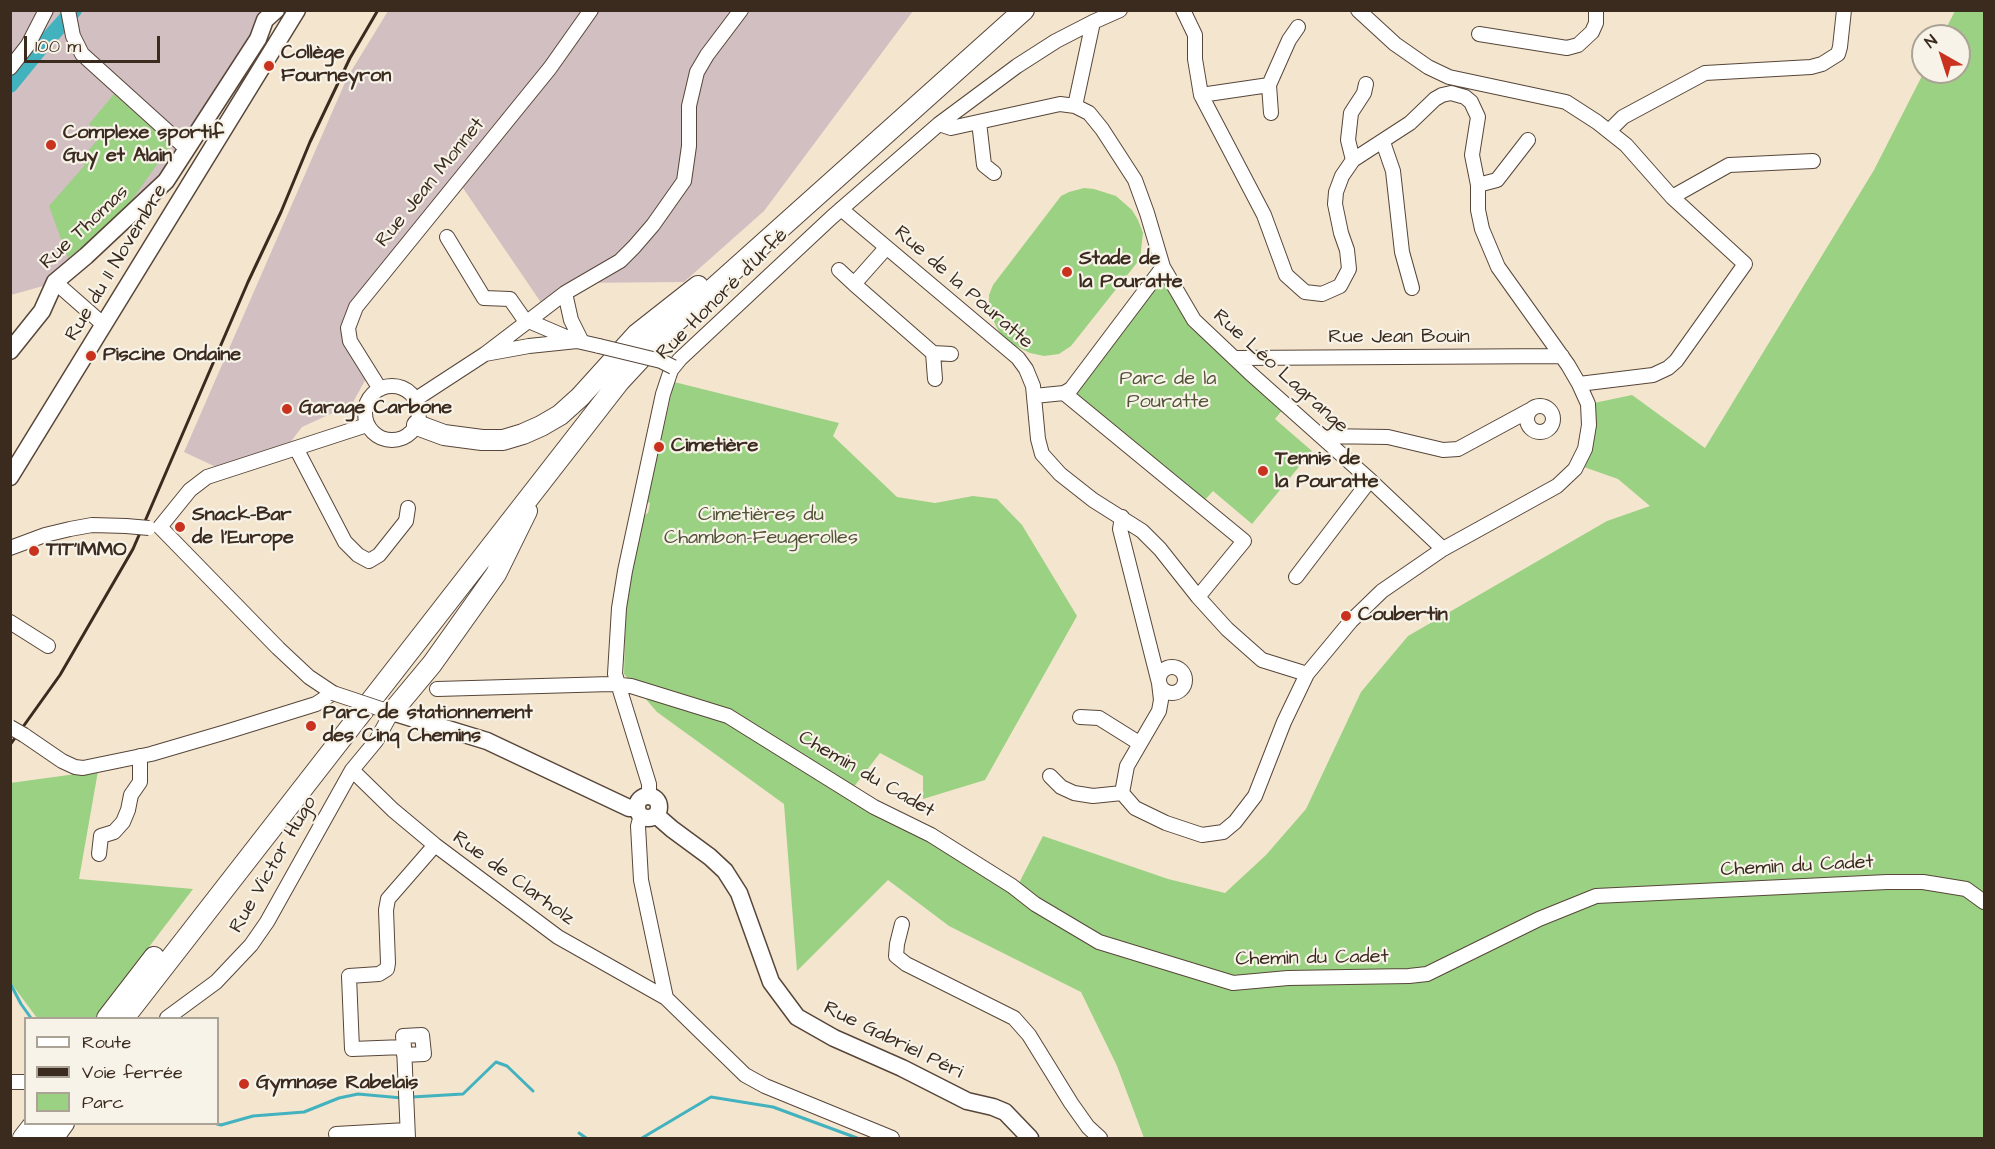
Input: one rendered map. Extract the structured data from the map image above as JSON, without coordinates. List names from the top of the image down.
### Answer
{
  "streets": {
    "main road": ["Rue Thomas", "Rue du 11 Novembre", "Rue Gabriel Péri"],
    "street": [
      "Rue Jean Monnet",
      "Rue de la Pouratte",
      "Rue Honoré d'Urfé",
      "Rue Jean Bouin",
      "Rue Léo Lagrange",
      "Chemin du Cadet",
      "Rue Victor Hugo",
      "Rue de Clarholz"
    ]
  },
  "crossings": [
    ["Rue Thomas", "Rue du 11 Novembre"],
    ["Rue de la Pouratte", "Rue Honoré d'Urfé"],
    ["Rue Honoré d'Urfé", "Chemin du Cadet"],
    ["Rue Jean Bouin", "Rue Léo Lagrange"],
    ["Rue Victor Hugo", "Rue de Clarholz"],
    ["Rue Victor Hugo", "Rue Gabriel Péri"]
  ],
  "parks": ["Parc de la Pouratte", "Cimetières du Chambon-Feugerolles"],
  "places": [
    "Collège Fourneyron",
    "Complexe sportif Guy et Alain",
    "Stade de la Pouratte",
    "Piscine Ondaine",
    "Garage Carbone",
    "Cimetière",
    "Tennis de la Pouratte",
    "Snack-Bar de l'Europe",
    "TIT'IMMO",
    "Coubertin",
    "Parc de stationnement des Cinq Chemins",
    "Gymnase Rabelais"
  ],
  "legend": ["Route", "Voie ferrée", "Parc"],
  "scale_bar": "100 m",
  "north": "top left"
}
